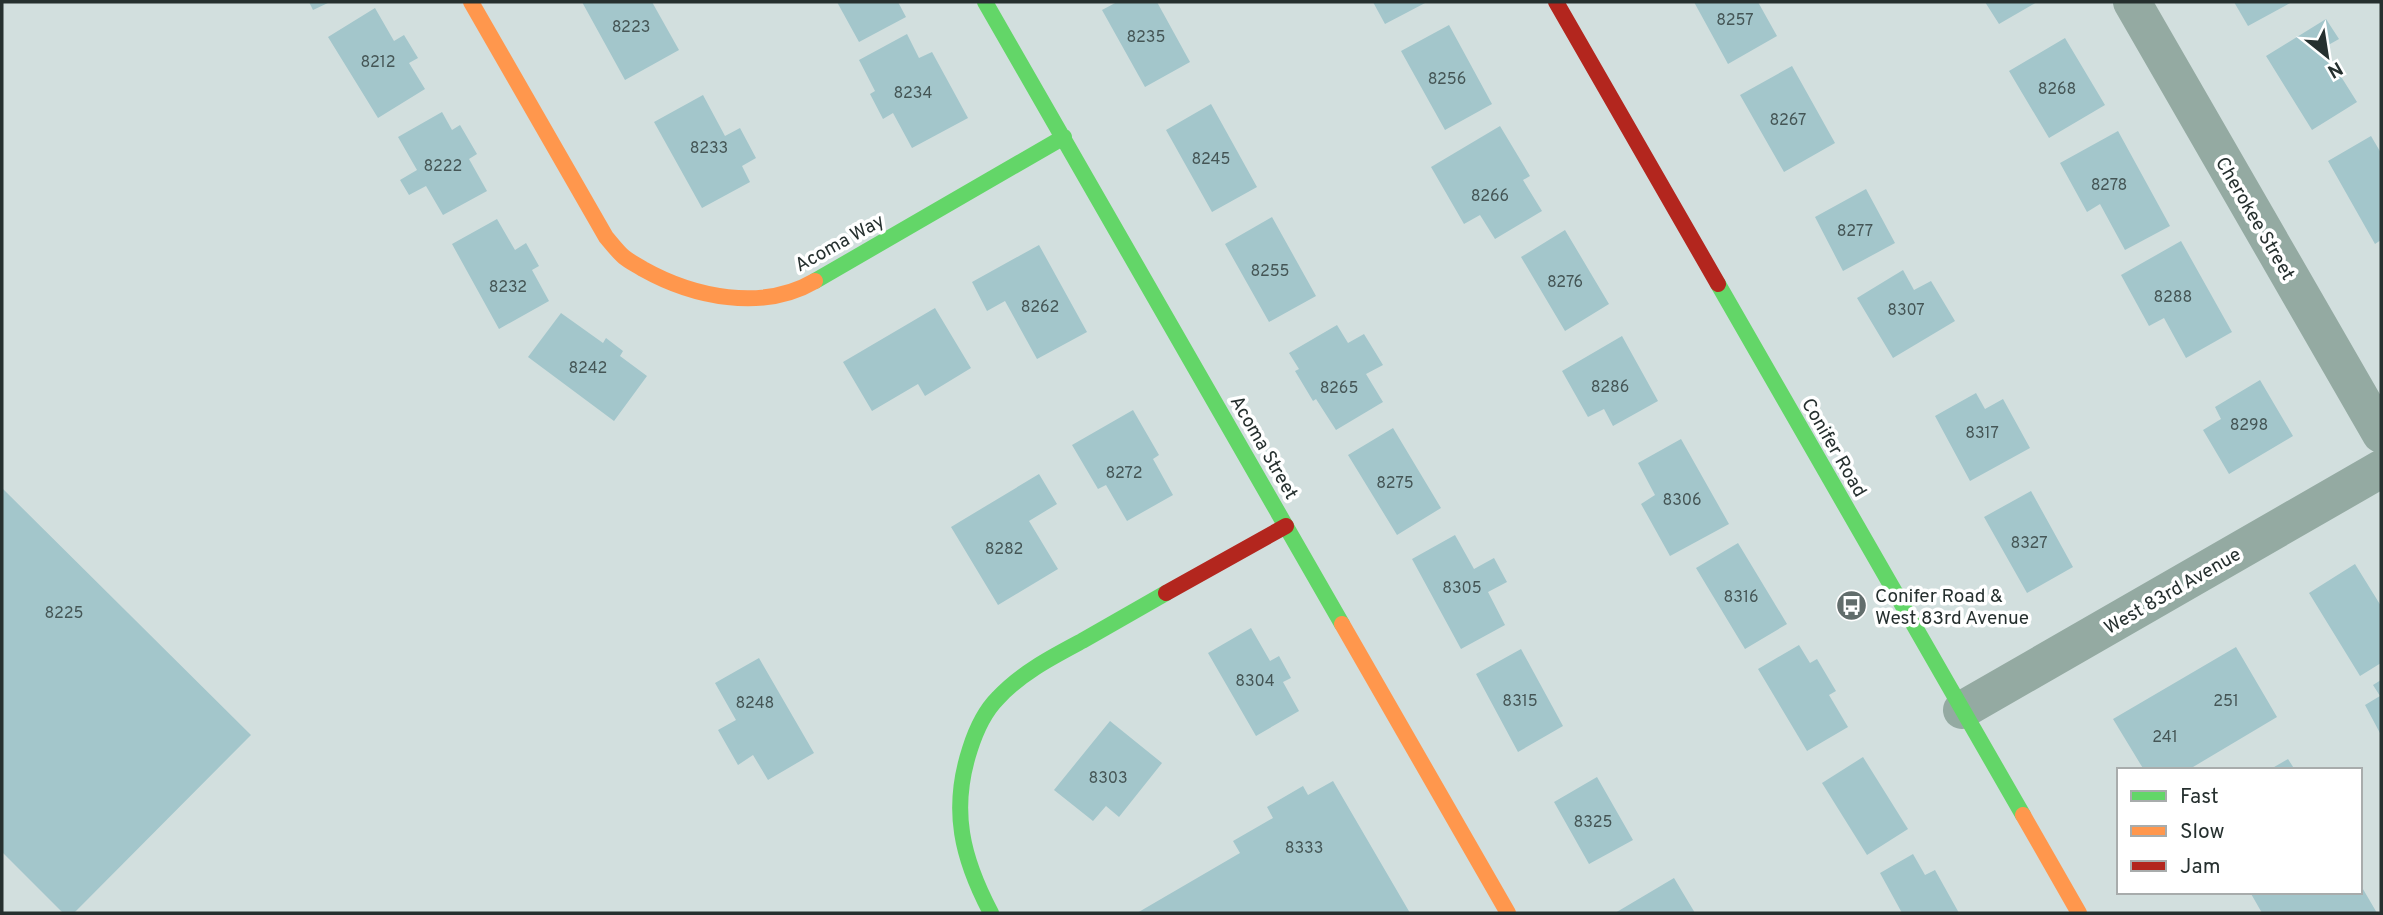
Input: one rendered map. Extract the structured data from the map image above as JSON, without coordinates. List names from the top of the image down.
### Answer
{
  "streets": {
    "street": [
      "Cherokee Street",
      "Acoma Way",
      "Acoma Street",
      "Conifer Road",
      "West 83rd Avenue"
    ]
  },
  "crossings": [
    ["Acoma Way", "Acoma Street"],
    ["Conifer Road", "West 83rd Avenue"]
  ],
  "places": {
    "bus stop": ["Conifer Road & West 83rd Avenue"]
  },
  "house_numbers": [
    "8257",
    "8223",
    "8235",
    "8212",
    "8256",
    "8268",
    "8234",
    "8267",
    "8233",
    "8245",
    "8222",
    "8278",
    "8266",
    "8277",
    "8255",
    "8276",
    "8232",
    "8288",
    "8262",
    "8307",
    "8242",
    "8286",
    "8265",
    "8298",
    "8317",
    "8272",
    "8275",
    "8306",
    "8327",
    "8282",
    "8305",
    "8316",
    "8225",
    "8304",
    "8315",
    "251",
    "8248",
    "241",
    "8303",
    "8325",
    "8333"
  ],
  "legend": ["Fast", "Slow", "Jam"],
  "north": "bottom right"
}
